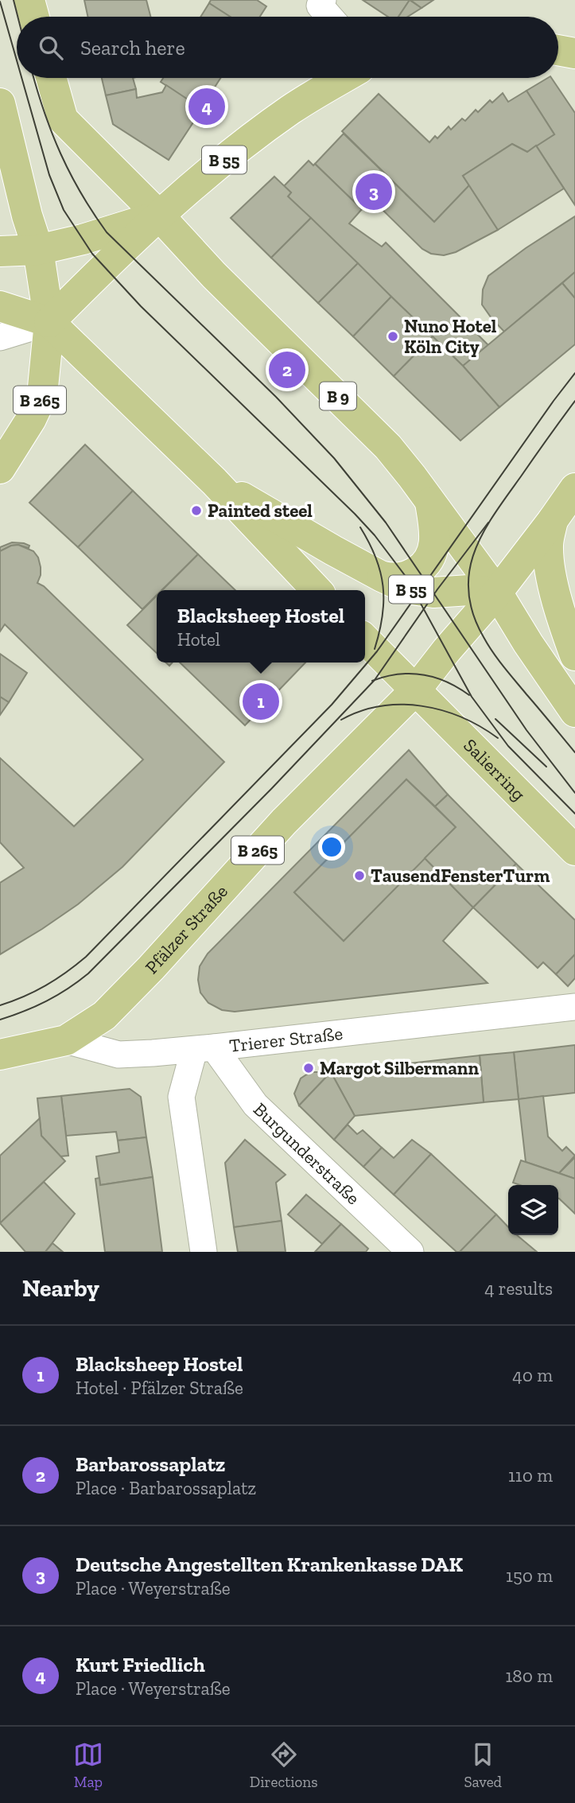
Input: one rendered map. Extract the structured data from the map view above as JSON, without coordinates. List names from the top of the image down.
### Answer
{
  "streets": {
    "main road": [
      "B 55",
      "B 9",
      "B 265",
      "Salierring",
      "Pfälzer Straße",
      "Trierer Straße"
    ],
    "street": ["Burgunderstraße"]
  },
  "crossings": [
    ["B 55", "B 9"],
    ["B 55", "Pfälzer Straße"],
    ["B 9", "Pfälzer Straße"],
    ["Salierring", "Pfälzer Straße"],
    ["Pfälzer Straße", "Trierer Straße"],
    ["Trierer Straße", "Burgunderstraße"]
  ],
  "places": [
    "Nuno Hotel Köln City",
    "Painted steel",
    "TausendFensterTurm",
    "Margot Silbermann"
  ],
  "page": {
    "search": "Search here",
    "pins": [
      "4",
      "3",
      "2",
      "1"
    ],
    "popup": ["Blacksheep Hostel", "Hotel"],
    "heading": ["Nearby", "4 results"],
    "list": [
      {
        "mark": "1",
        "name": "Blacksheep Hostel",
        "note": "Hotel · Pfälzer Straße",
        "value": "40 m"
      },
      {
        "mark": "2",
        "name": "Barbarossaplatz",
        "note": "Place · Barbarossaplatz",
        "value": "110 m"
      },
      {
        "mark": "3",
        "name": "Deutsche Angestellten Krankenkasse DAK",
        "note": "Place · Weyerstraße",
        "value": "150 m"
      },
      {
        "mark": "4",
        "name": "Kurt Friedlich",
        "note": "Place · Weyerstraße",
        "value": "180 m"
      }
    ],
    "nav": ["Map", "Directions", "Saved"]
  }
}
